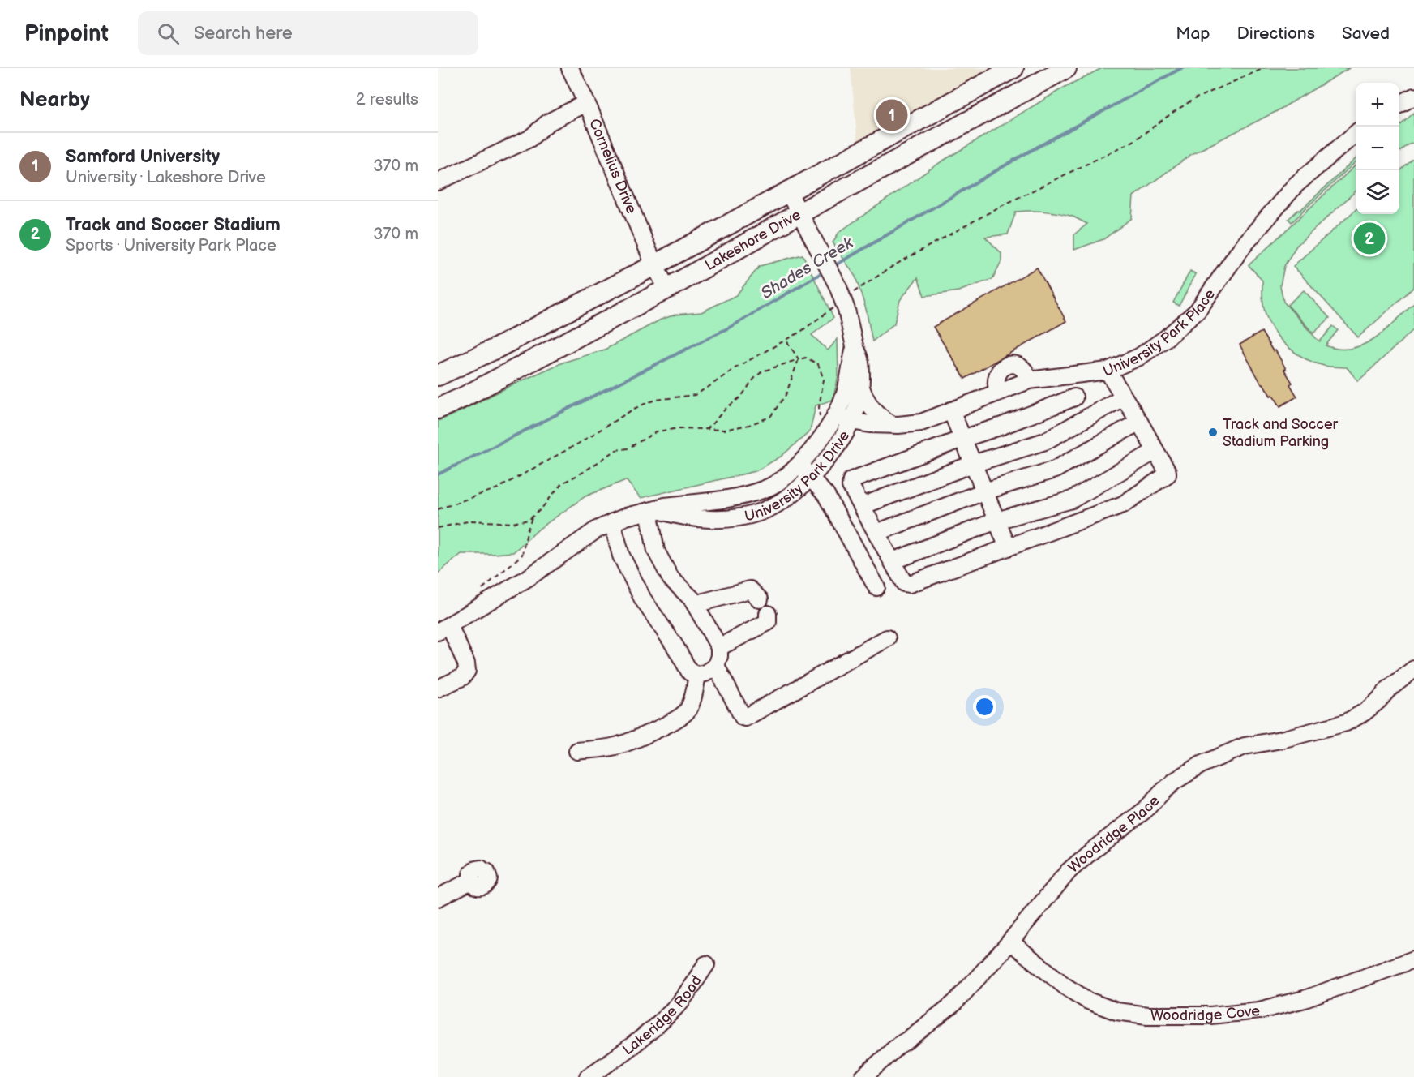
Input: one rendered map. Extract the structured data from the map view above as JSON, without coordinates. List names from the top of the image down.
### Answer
{
  "streets": {
    "main road": ["Lakeshore Drive"],
    "street": [
      "Cornelius Drive",
      "University Park Place",
      "University Park Drive",
      "Woodridge Place",
      "Woodridge Cove",
      "Lakeridge Road"
    ]
  },
  "crossings": [
    ["Cornelius Drive", "Lakeshore Drive"],
    ["Lakeshore Drive", "University Park Drive"],
    ["University Park Place", "University Park Drive"],
    ["Woodridge Place", "Woodridge Cove"]
  ],
  "water": ["Shades Creek"],
  "places": ["Track and Soccer Stadium Parking"],
  "page": {
    "header": "Pinpoint",
    "search": "Search here",
    "nav": ["Map", "Directions", "Saved"],
    "heading": ["Nearby", "2 results"],
    "map_buttons": ["+", "−"],
    "pins": ["1", "2"],
    "list": [
      {
        "mark": "1",
        "name": "Samford University",
        "note": "University · Lakeshore Drive",
        "value": "370 m"
      },
      {
        "mark": "2",
        "name": "Track and Soccer Stadium",
        "note": "Sports · University Park Place",
        "value": "370 m"
      }
    ]
  }
}
